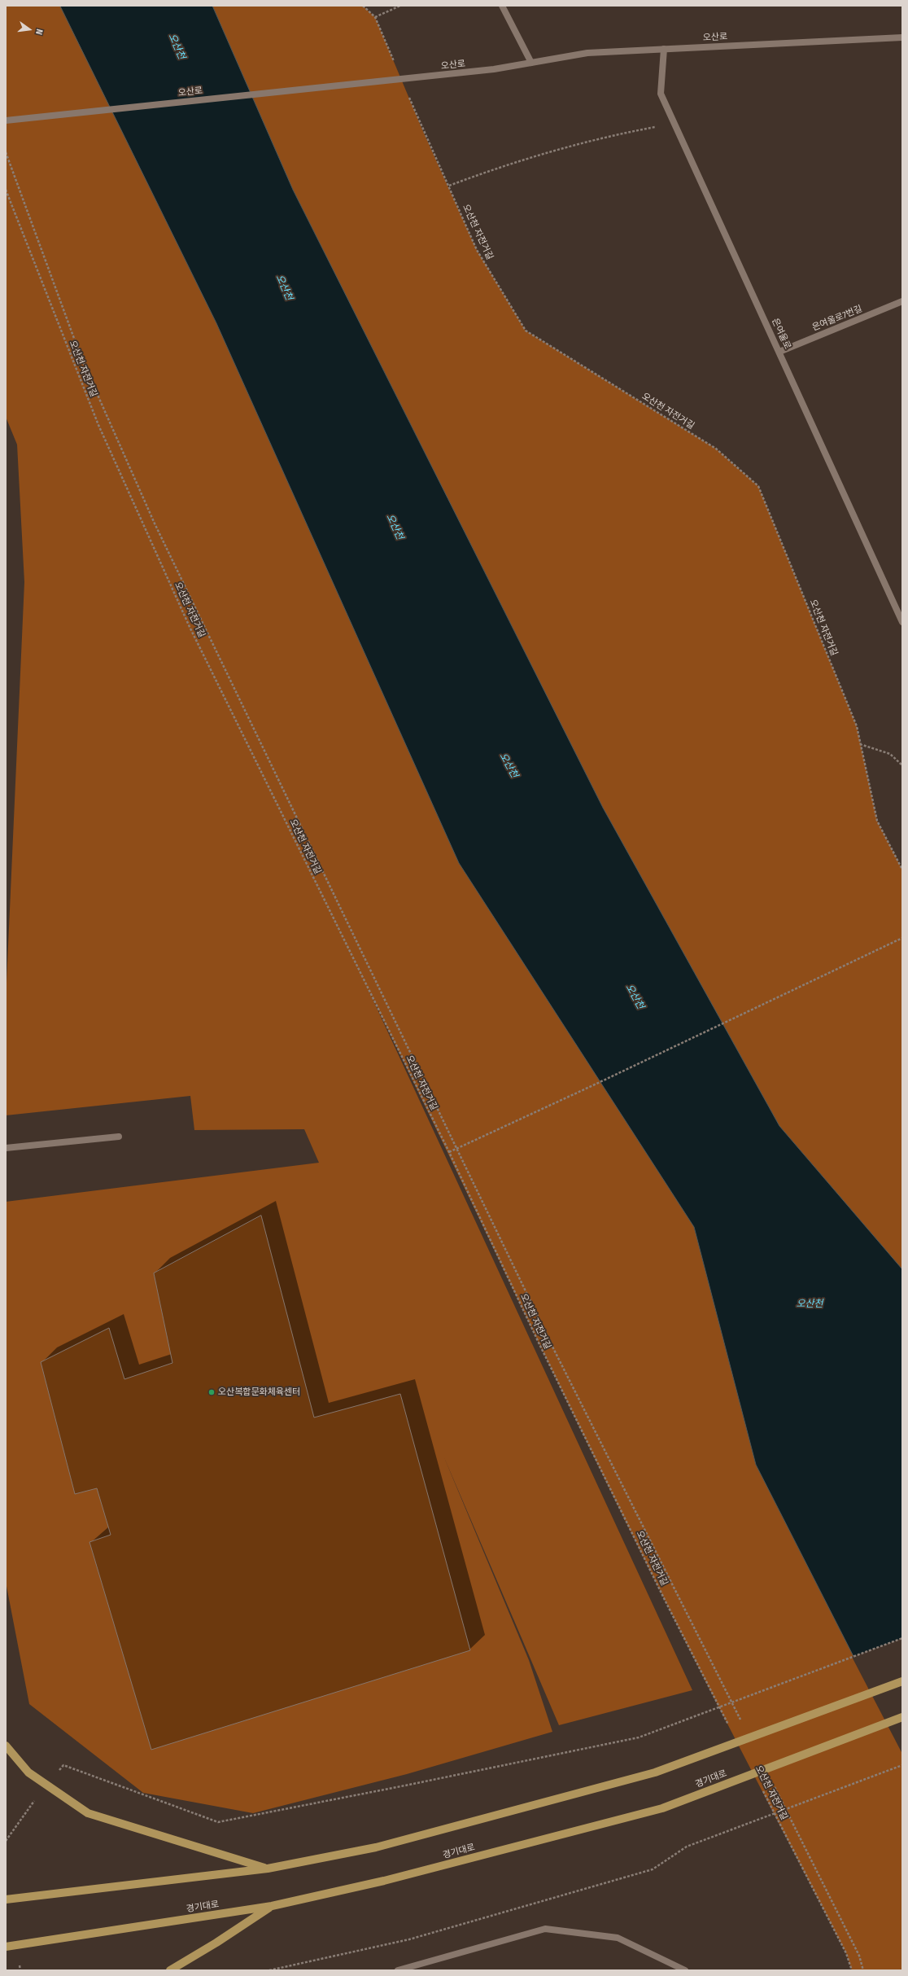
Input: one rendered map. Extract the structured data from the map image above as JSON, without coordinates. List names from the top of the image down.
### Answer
{
  "streets": {
    "main road": ["경기대로"],
    "street": ["오산로", "은여울로7번길", "은여울로"],
    "path": ["오산천 자전거길"]
  },
  "crossings": [
    ["오산로", "은여울로"],
    ["은여울로7번길", "은여울로"]
  ],
  "water": ["오산천"],
  "places": ["오산복합문화체육센터"],
  "north": "right"
}
